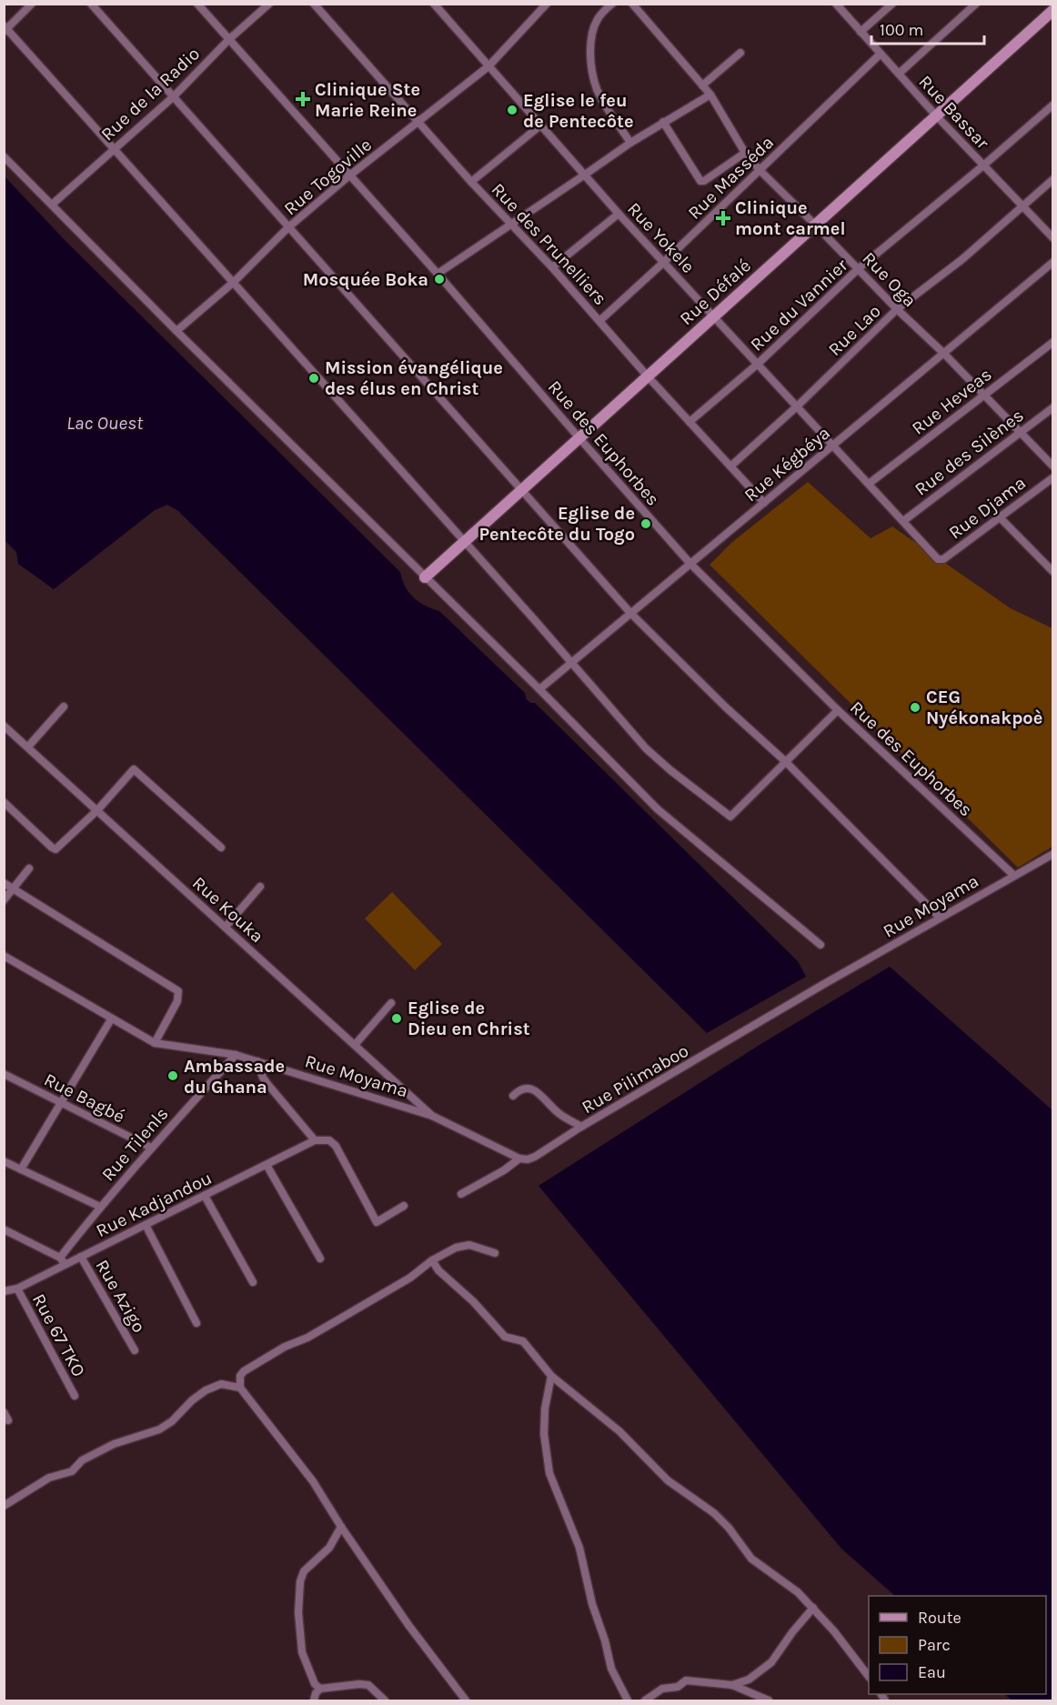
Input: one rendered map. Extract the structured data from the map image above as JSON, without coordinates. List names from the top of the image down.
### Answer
{
  "streets": {
    "street": [
      "Rue de la Radio",
      "Rue Bassar",
      "Rue Togoville",
      "Rue Masséda",
      "Rue Yokele",
      "Rue des Prunelliers",
      "Rue Oga",
      "Rue Défalé",
      "Rue du Vannier",
      "Rue Lao",
      "Rue Heveas",
      "Rue des Euphorbes",
      "Rue des Silènes",
      "Rue Kégbéya",
      "Rue Djama",
      "Rue Moyama",
      "Rue Kouka",
      "Rue Pilimaboo",
      "Rue Bagbé",
      "Rue Tilenls",
      "Rue Kadjandou",
      "Rue Azigo",
      "Rue 67 TKO"
    ]
  },
  "crossings": [
    ["Rue de la Radio", "Rue des Euphorbes"],
    ["Rue Bassar", "Rue Masséda"],
    ["Rue Bassar", "Rue Défalé"],
    ["Rue Bassar", "Rue du Vannier"],
    ["Rue Bassar", "Rue Lao"],
    ["Rue Togoville", "Rue Yokele"],
    ["Rue Togoville", "Rue des Prunelliers"],
    ["Rue Togoville", "Rue des Euphorbes"],
    ["Rue Masséda", "Rue Yokele"],
    ["Rue Masséda", "Rue des Prunelliers"],
    ["Rue Masséda", "Rue Oga"],
    ["Rue Yokele", "Rue Défalé"],
    ["Rue Yokele", "Rue du Vannier"],
    ["Rue Yokele", "Rue Lao"],
    ["Rue Yokele", "Rue Heveas"],
    ["Rue Yokele", "Rue des Silènes"],
    ["Rue Yokele", "Rue Kégbéya"],
    ["Rue Yokele", "Rue Djama"],
    ["Rue des Prunelliers", "Rue Défalé"],
    ["Rue des Prunelliers", "Rue du Vannier"],
    ["Rue des Prunelliers", "Rue Lao"],
    ["Rue des Prunelliers", "Rue Kégbéya"],
    ["Rue Oga", "Rue Défalé"],
    ["Rue Oga", "Rue du Vannier"],
    ["Rue Oga", "Rue Lao"],
    ["Rue Oga", "Rue Heveas"],
    ["Rue Oga", "Rue des Silènes"],
    ["Rue Oga", "Rue Kégbéya"],
    ["Rue Défalé", "Rue des Euphorbes"],
    ["Rue des Euphorbes", "Rue Kégbéya"],
    ["Rue des Euphorbes", "Rue Moyama"],
    ["Rue Moyama", "Rue Kouka"],
    ["Rue Moyama", "Rue Pilimaboo"],
    ["Rue Moyama", "Rue Tilenls"],
    ["Rue Bagbé", "Rue Tilenls"],
    ["Rue Kadjandou", "Rue Azigo"],
    ["Rue Kadjandou", "Rue 67 TKO"]
  ],
  "water": ["Lac Ouest"],
  "places": {
    "health": ["Clinique Ste Marie Reine", "Clinique mont carmel"],
    "other": [
      "Eglise le feu de Pentecôte",
      "Mosquée Boka",
      "Mission évangélique des élus en Christ",
      "Eglise de Pentecôte du Togo",
      "CEG Nyékonakpoè",
      "Eglise de Dieu en Christ",
      "Ambassade du Ghana"
    ]
  },
  "legend": ["Route", "Parc", "Eau"],
  "scale_bar": "100 m"
}
